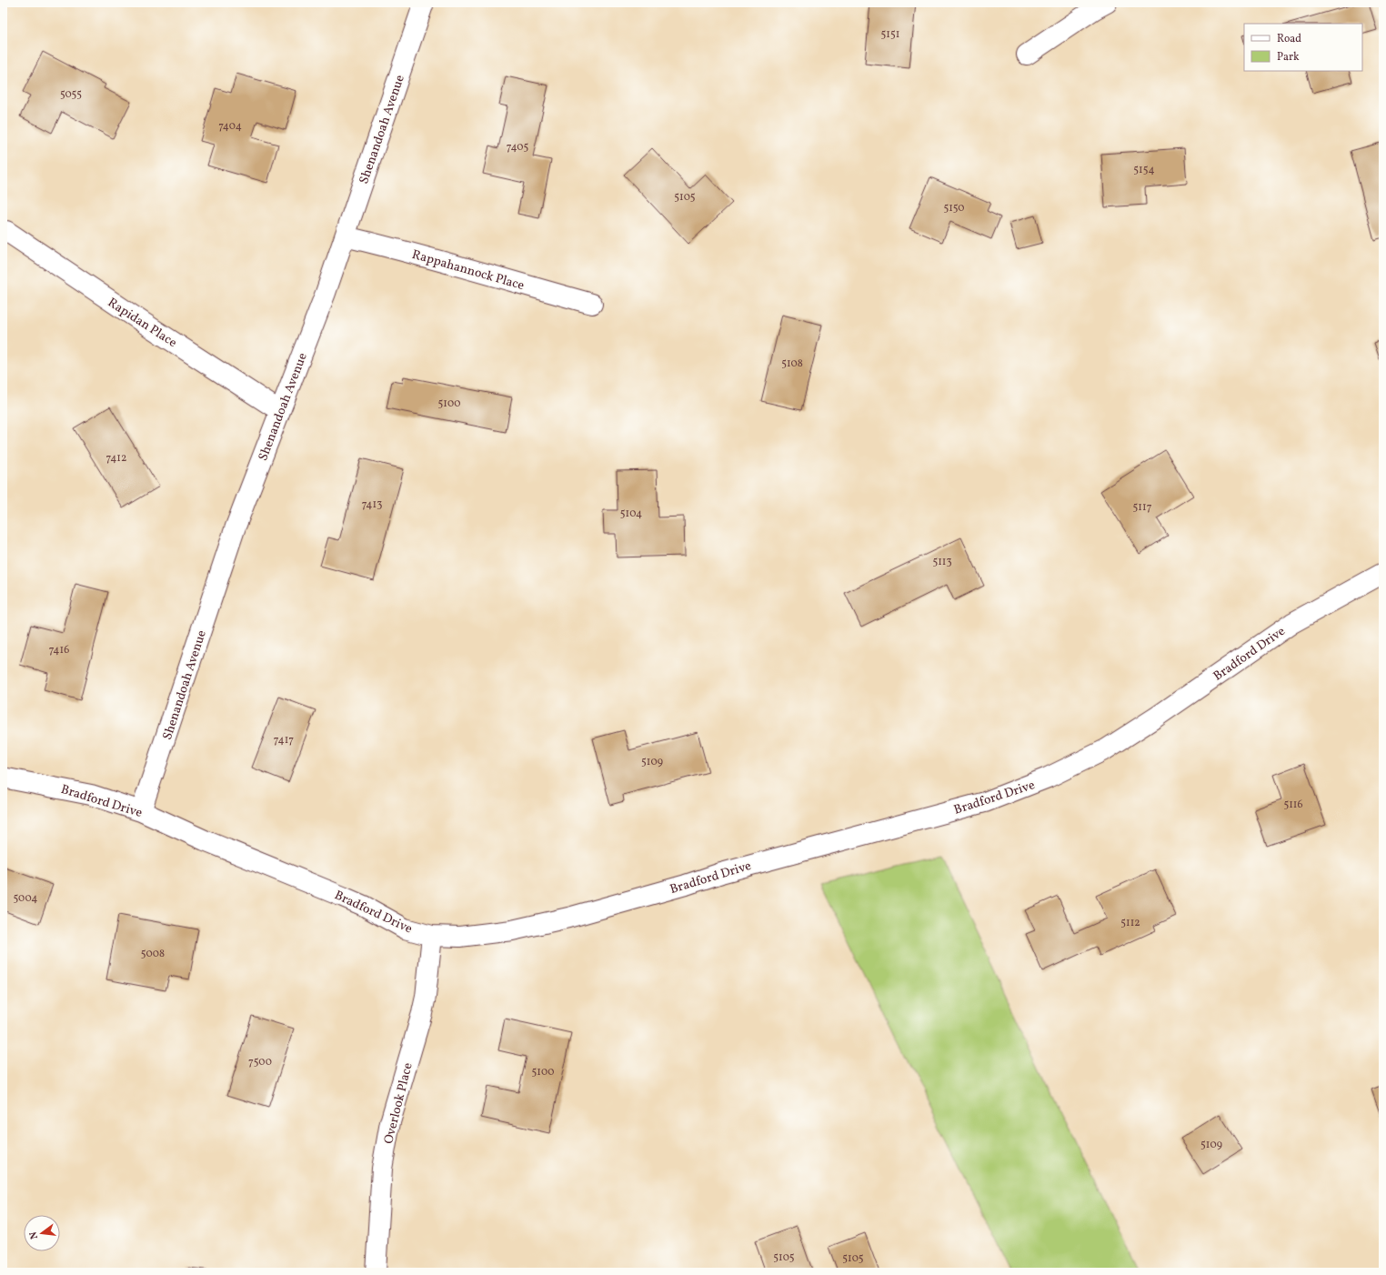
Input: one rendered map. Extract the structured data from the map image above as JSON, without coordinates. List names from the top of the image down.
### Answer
{
  "streets": {
    "street": [
      "Shenandoah Avenue",
      "Rappahannock Place",
      "Rapidan Place",
      "Bradford Drive",
      "Overlook Place"
    ]
  },
  "crossings": [
    ["Shenandoah Avenue", "Rappahannock Place"],
    ["Shenandoah Avenue", "Rapidan Place"],
    ["Shenandoah Avenue", "Bradford Drive"],
    ["Bradford Drive", "Overlook Place"]
  ],
  "house_numbers": [
    "5151",
    "5055",
    "7404",
    "7405",
    "5154",
    "5105",
    "5150",
    "5108",
    "5100",
    "7412",
    "7413",
    "5117",
    "5104",
    "5113",
    "7416",
    "7417",
    "5109",
    "5116",
    "5004",
    "5112",
    "5008",
    "7500",
    "5100",
    "5109",
    "5105",
    "5105"
  ],
  "legend": ["Road", "Park"],
  "north": "left"
}
